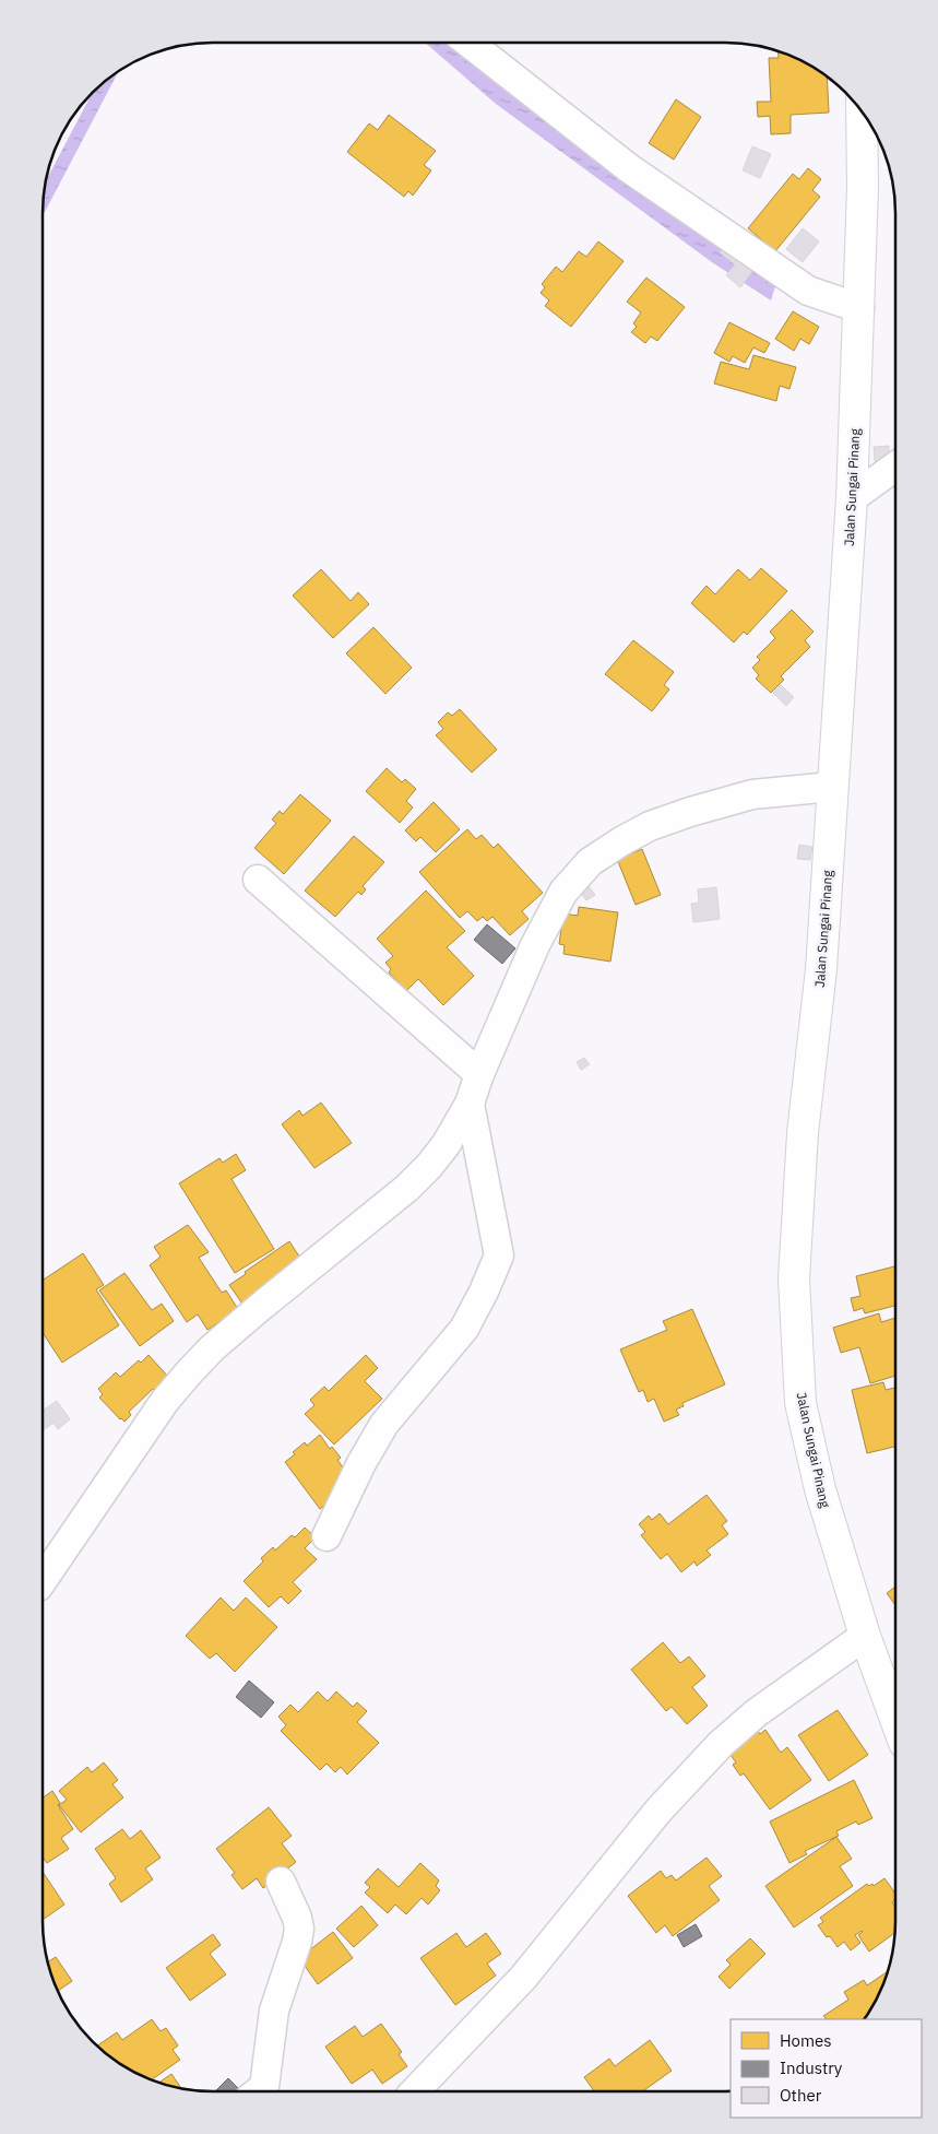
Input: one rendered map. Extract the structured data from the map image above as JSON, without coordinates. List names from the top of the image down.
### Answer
{
  "streets": {
    "street": ["Jalan Sungai Pinang"]
  },
  "legend": ["Homes", "Industry", "Other"]
}
